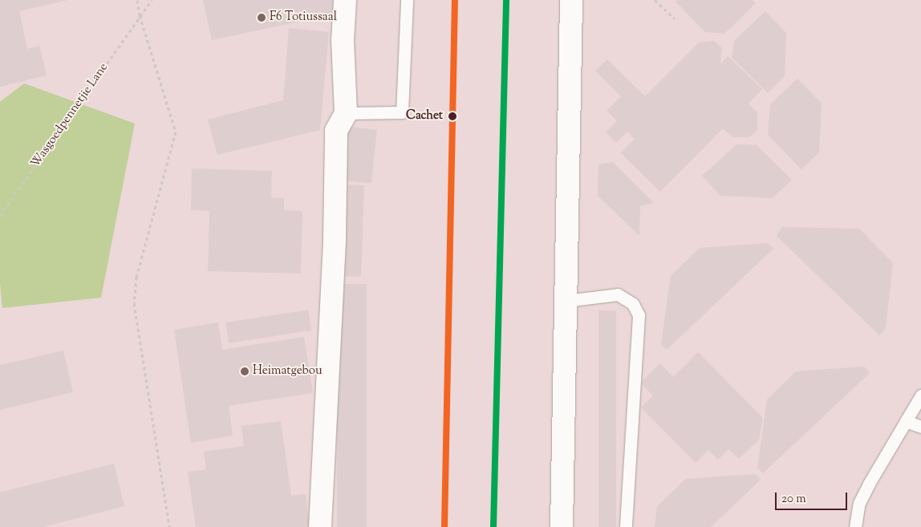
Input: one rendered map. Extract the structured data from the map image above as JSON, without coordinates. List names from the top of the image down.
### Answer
{
  "streets": {
    "path": ["Wasgoedpennetjie Lane"]
  },
  "places": ["F6 Totiussaal", "Cachet", "Heimatgebou"],
  "scale_bar": "20 m"
}
